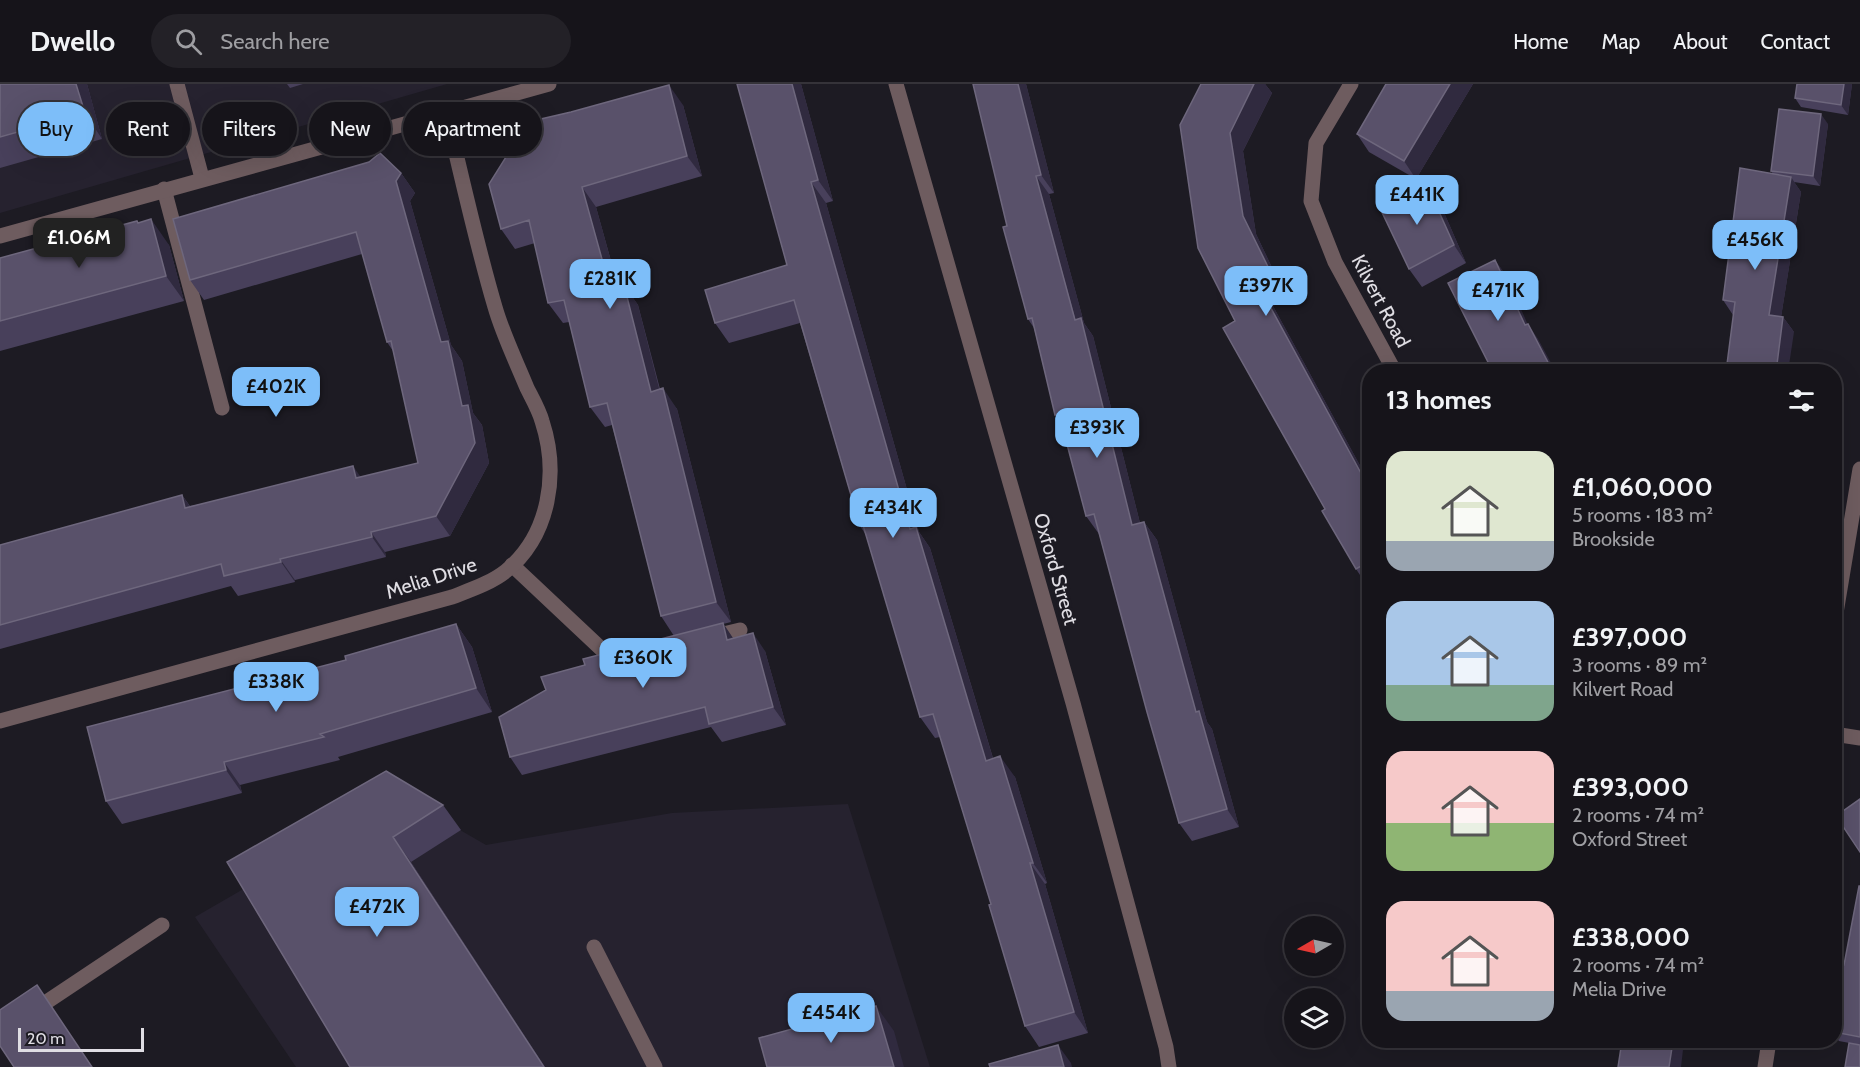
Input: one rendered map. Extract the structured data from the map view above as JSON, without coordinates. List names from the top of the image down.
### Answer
{
  "streets": {
    "street": ["Kilvert Road", "Oxford Street", "Melia Drive"]
  },
  "scale_bar": "20 m",
  "north": "left",
  "page": {
    "header": "Dwello",
    "search": "Search here",
    "nav": [
      "Home",
      "Map",
      "About",
      "Contact"
    ],
    "chip": [
      "Buy",
      "Rent",
      "Filters",
      "New",
      "Apartment"
    ],
    "price": [
      "£441K",
      "£1.06M",
      "£456K",
      "£281K",
      "£397K",
      "£471K",
      "£402K",
      "£393K",
      "£434K",
      "£360K",
      "£338K",
      "£472K",
      "£454K"
    ],
    "heading": "13 homes",
    "list": [
      {
        "name": "£1,060,000",
        "note": "5 rooms · 183 m² · Brookside"
      },
      {
        "name": "£397,000",
        "note": "3 rooms · 89 m² · Kilvert Road"
      },
      {
        "name": "£393,000",
        "note": "2 rooms · 74 m² · Oxford Street"
      },
      {
        "name": "£338,000",
        "note": "2 rooms · 74 m² · Melia Drive"
      }
    ],
    "scale": "20 m"
  }
}
